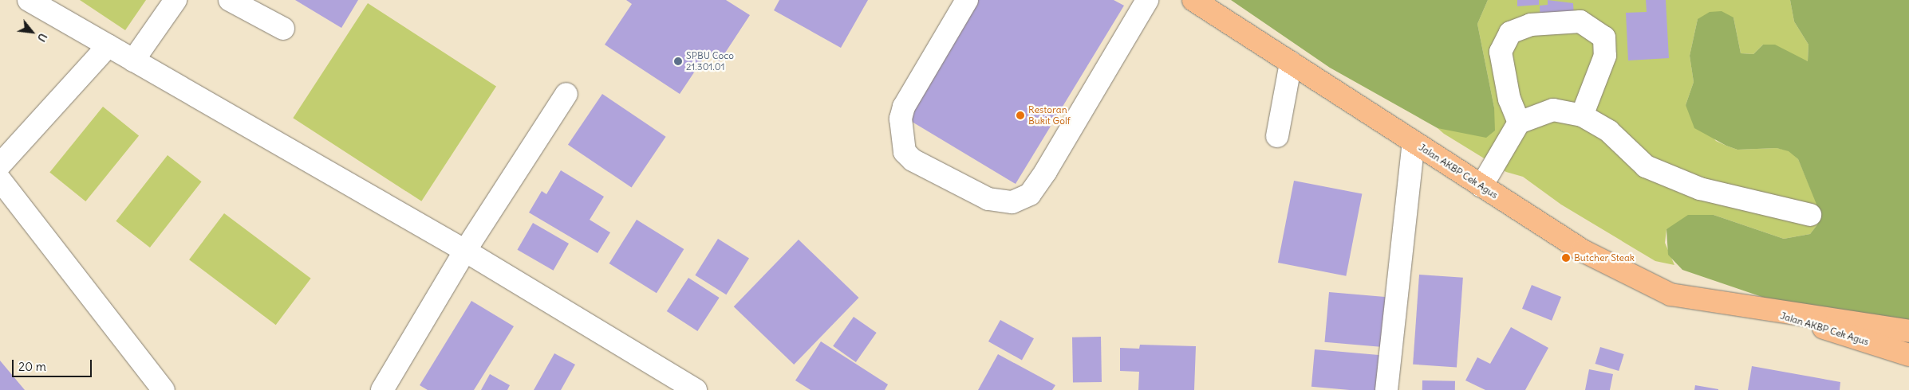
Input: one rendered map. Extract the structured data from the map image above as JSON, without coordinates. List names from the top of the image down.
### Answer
{
  "streets": {
    "main road": ["Jalan AKBP Cek Agus"]
  },
  "places": ["SPBU Coco 21.301.01", "Restoran Bukit Golf", "Butcher Steak"],
  "scale_bar": "20 m",
  "north": "bottom right"
}
